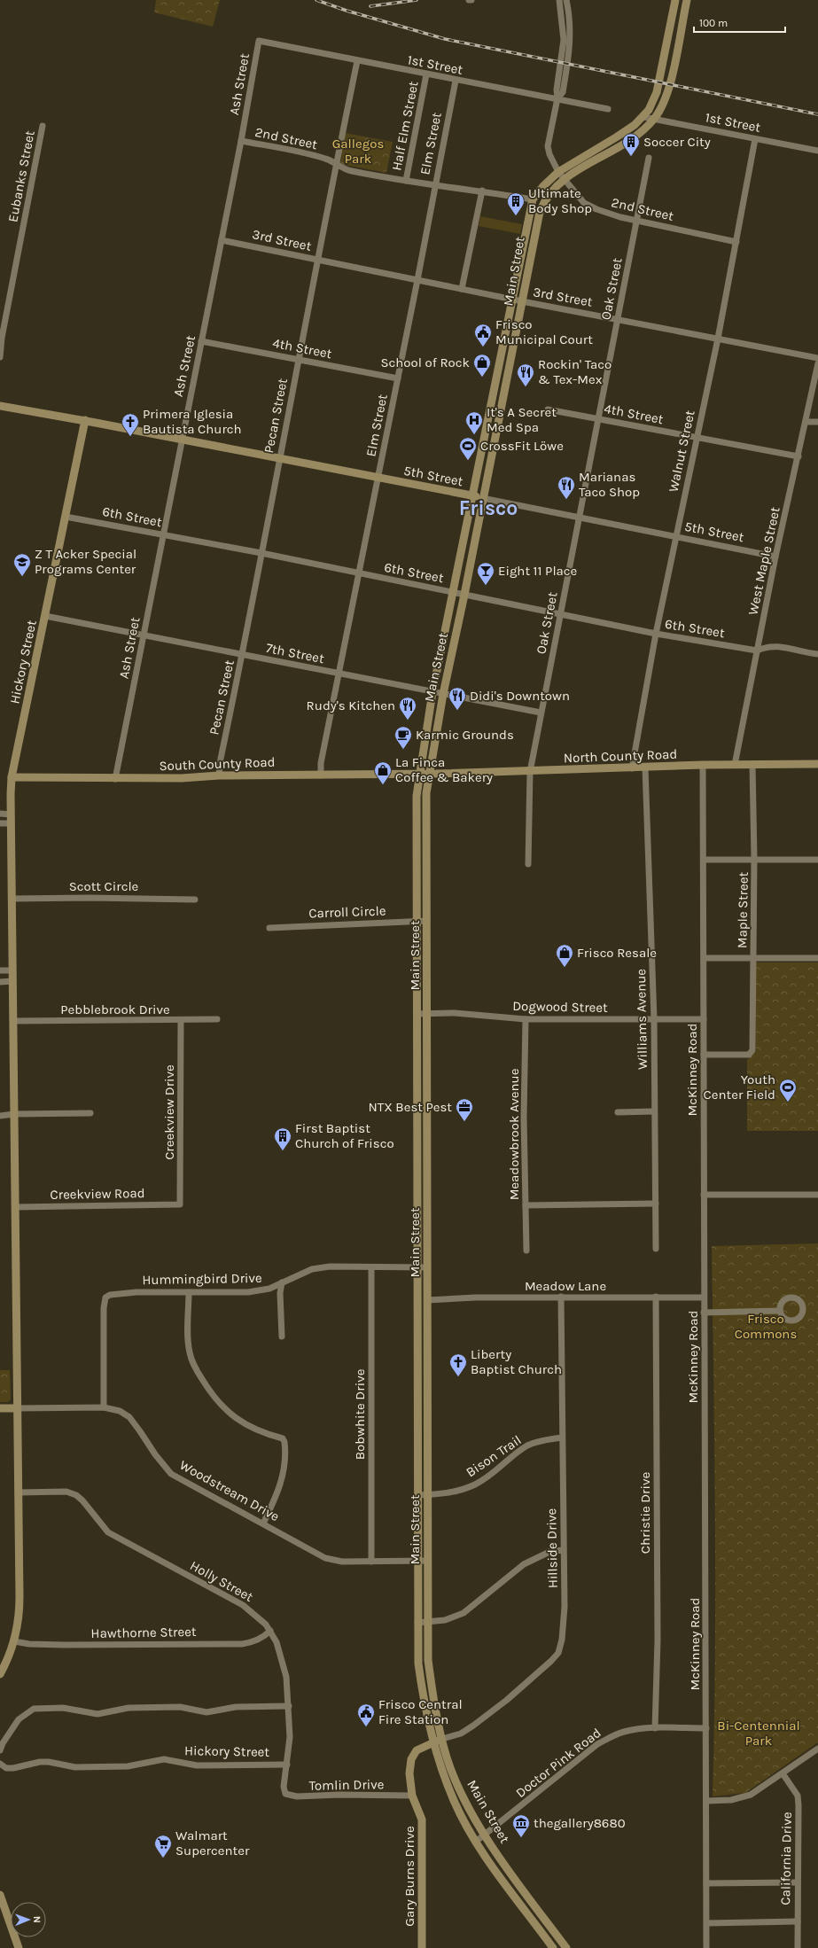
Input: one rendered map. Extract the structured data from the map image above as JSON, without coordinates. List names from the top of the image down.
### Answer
{
  "streets": {
    "main road": [
      "Main Street",
      "5th Street",
      "Hickory Street",
      "North County Road",
      "South County Road",
      "Woodstream Drive",
      "Gary Burns Drive"
    ],
    "street": [
      "1st Street",
      "Ash Street",
      "Half Elm Street",
      "2nd Street",
      "Elm Street",
      "Eubanks Street",
      "3rd Street",
      "Oak Street",
      "4th Street",
      "Pecan Street",
      "Walnut Street",
      "6th Street",
      "West Maple Street",
      "7th Street",
      "Scott Circle",
      "Maple Street",
      "Carroll Circle",
      "Dogwood Street",
      "Pebblebrook Drive",
      "Williams Avenue",
      "McKinney Road",
      "Creekview Drive",
      "Meadowbrook Avenue",
      "Creekview Road",
      "Hummingbird Drive",
      "Meadow Lane",
      "Bobwhite Drive",
      "Bison Trail",
      "Christie Drive",
      "Hillside Drive",
      "Holly Street",
      "Hawthorne Street",
      "Doctor Pink Road",
      "Tomlin Drive",
      "California Drive"
    ]
  },
  "crossings": [
    ["1st Street", "Ash Street"],
    ["1st Street", "Half Elm Street"],
    ["1st Street", "2nd Street"],
    ["1st Street", "Elm Street"],
    ["1st Street", "Main Street"],
    ["1st Street", "Pecan Street"],
    ["1st Street", "Walnut Street"],
    ["Ash Street", "2nd Street"],
    ["Ash Street", "3rd Street"],
    ["Ash Street", "4th Street"],
    ["Ash Street", "5th Street"],
    ["Ash Street", "6th Street"],
    ["Ash Street", "7th Street"],
    ["Ash Street", "South County Road"],
    ["Half Elm Street", "2nd Street"],
    ["2nd Street", "Elm Street"],
    ["2nd Street", "Main Street"],
    ["2nd Street", "Oak Street"],
    ["2nd Street", "Pecan Street"],
    ["2nd Street", "Walnut Street"],
    ["Elm Street", "3rd Street"],
    ["Elm Street", "4th Street"],
    ["Elm Street", "5th Street"],
    ["Elm Street", "6th Street"],
    ["Elm Street", "7th Street"],
    ["Elm Street", "South County Road"],
    ["3rd Street", "Main Street"],
    ["3rd Street", "Oak Street"],
    ["3rd Street", "Pecan Street"],
    ["3rd Street", "Walnut Street"],
    ["Main Street", "5th Street"],
    ["Main Street", "6th Street"],
    ["Main Street", "7th Street"],
    ["Main Street", "North County Road"],
    ["Main Street", "South County Road"],
    ["Main Street", "Carroll Circle"],
    ["Main Street", "Dogwood Street"],
    ["Main Street", "Hummingbird Drive"],
    ["Main Street", "Meadow Lane"],
    ["Main Street", "Bison Trail"],
    ["Main Street", "Woodstream Drive"],
    ["Main Street", "Hillside Drive"],
    ["Main Street", "Doctor Pink Road"],
    ["Main Street", "Gary Burns Drive"],
    ["Oak Street", "4th Street"],
    ["Oak Street", "5th Street"],
    ["Oak Street", "6th Street"],
    ["Oak Street", "7th Street"],
    ["Oak Street", "North County Road"],
    ["4th Street", "Pecan Street"],
    ["4th Street", "Walnut Street"],
    ["4th Street", "West Maple Street"],
    ["Pecan Street", "5th Street"],
    ["Pecan Street", "6th Street"],
    ["Pecan Street", "7th Street"],
    ["Pecan Street", "South County Road"],
    ["Walnut Street", "5th Street"],
    ["Walnut Street", "6th Street"],
    ["Walnut Street", "North County Road"],
    ["5th Street", "West Maple Street"],
    ["5th Street", "Hickory Street"],
    ["6th Street", "West Maple Street"],
    ["6th Street", "Hickory Street"],
    ["West Maple Street", "North County Road"],
    ["7th Street", "Hickory Street"],
    ["Hickory Street", "South County Road"],
    ["Hickory Street", "Scott Circle"],
    ["Hickory Street", "Pebblebrook Drive"],
    ["Hickory Street", "Creekview Road"],
    ["Hickory Street", "Woodstream Drive"],
    ["Hickory Street", "Holly Street"],
    ["Hickory Street", "Hawthorne Street"],
    ["North County Road", "South County Road"],
    ["North County Road", "Maple Street"],
    ["North County Road", "Williams Avenue"],
    ["North County Road", "McKinney Road"],
    ["Maple Street", "McKinney Road"],
    ["Dogwood Street", "Williams Avenue"],
    ["Dogwood Street", "McKinney Road"],
    ["Dogwood Street", "Meadowbrook Avenue"],
    ["Pebblebrook Drive", "Creekview Drive"],
    ["McKinney Road", "Meadow Lane"],
    ["McKinney Road", "Doctor Pink Road"],
    ["Creekview Drive", "Creekview Road"],
    ["Hummingbird Drive", "Bobwhite Drive"],
    ["Hummingbird Drive", "Woodstream Drive"],
    ["Meadow Lane", "Christie Drive"],
    ["Meadow Lane", "Hillside Drive"],
    ["Bobwhite Drive", "Woodstream Drive"],
    ["Bison Trail", "Hillside Drive"],
    ["Christie Drive", "Doctor Pink Road"],
    ["Hillside Drive", "Gary Burns Drive"],
    ["Holly Street", "Hawthorne Street"],
    ["Holly Street", "Tomlin Drive"],
    ["Tomlin Drive", "Gary Burns Drive"]
  ],
  "districts": ["Frisco"],
  "parks": ["Gallegos Park", "Frisco Commons", "Bi-Centennial Park"],
  "places": {
    "building": ["Soccer City", "Ultimate Body Shop", "First Baptist Church of Frisco"],
    "public building": ["Frisco Municipal Court", "Frisco Central Fire Station"],
    "shop": ["School of Rock", "La Finca Coffee & Bakery", "Frisco Resale"],
    "restaurant": [
      "Rockin' Taco & Tex-Mex",
      "Marianas Taco Shop",
      "Didi's Downtown",
      "Rudy's Kitchen"
    ],
    "hospital": ["It's A Secret Med Spa"],
    "church": ["Primera Iglesia Bautista Church", "Liberty Baptist Church"],
    "sports": ["CrossFit Löwe", "Youth Center Field"],
    "school or university": ["Z T Acker Special Programs Center"],
    "bar": ["Eight 11 Place"],
    "cafe": ["Karmic Grounds"],
    "office": ["NTX Best Pest"],
    "museum": ["thegallery8680"],
    "supermarket": ["Walmart Supercenter"]
  },
  "scale_bar": "100 m",
  "north": "right"
}
